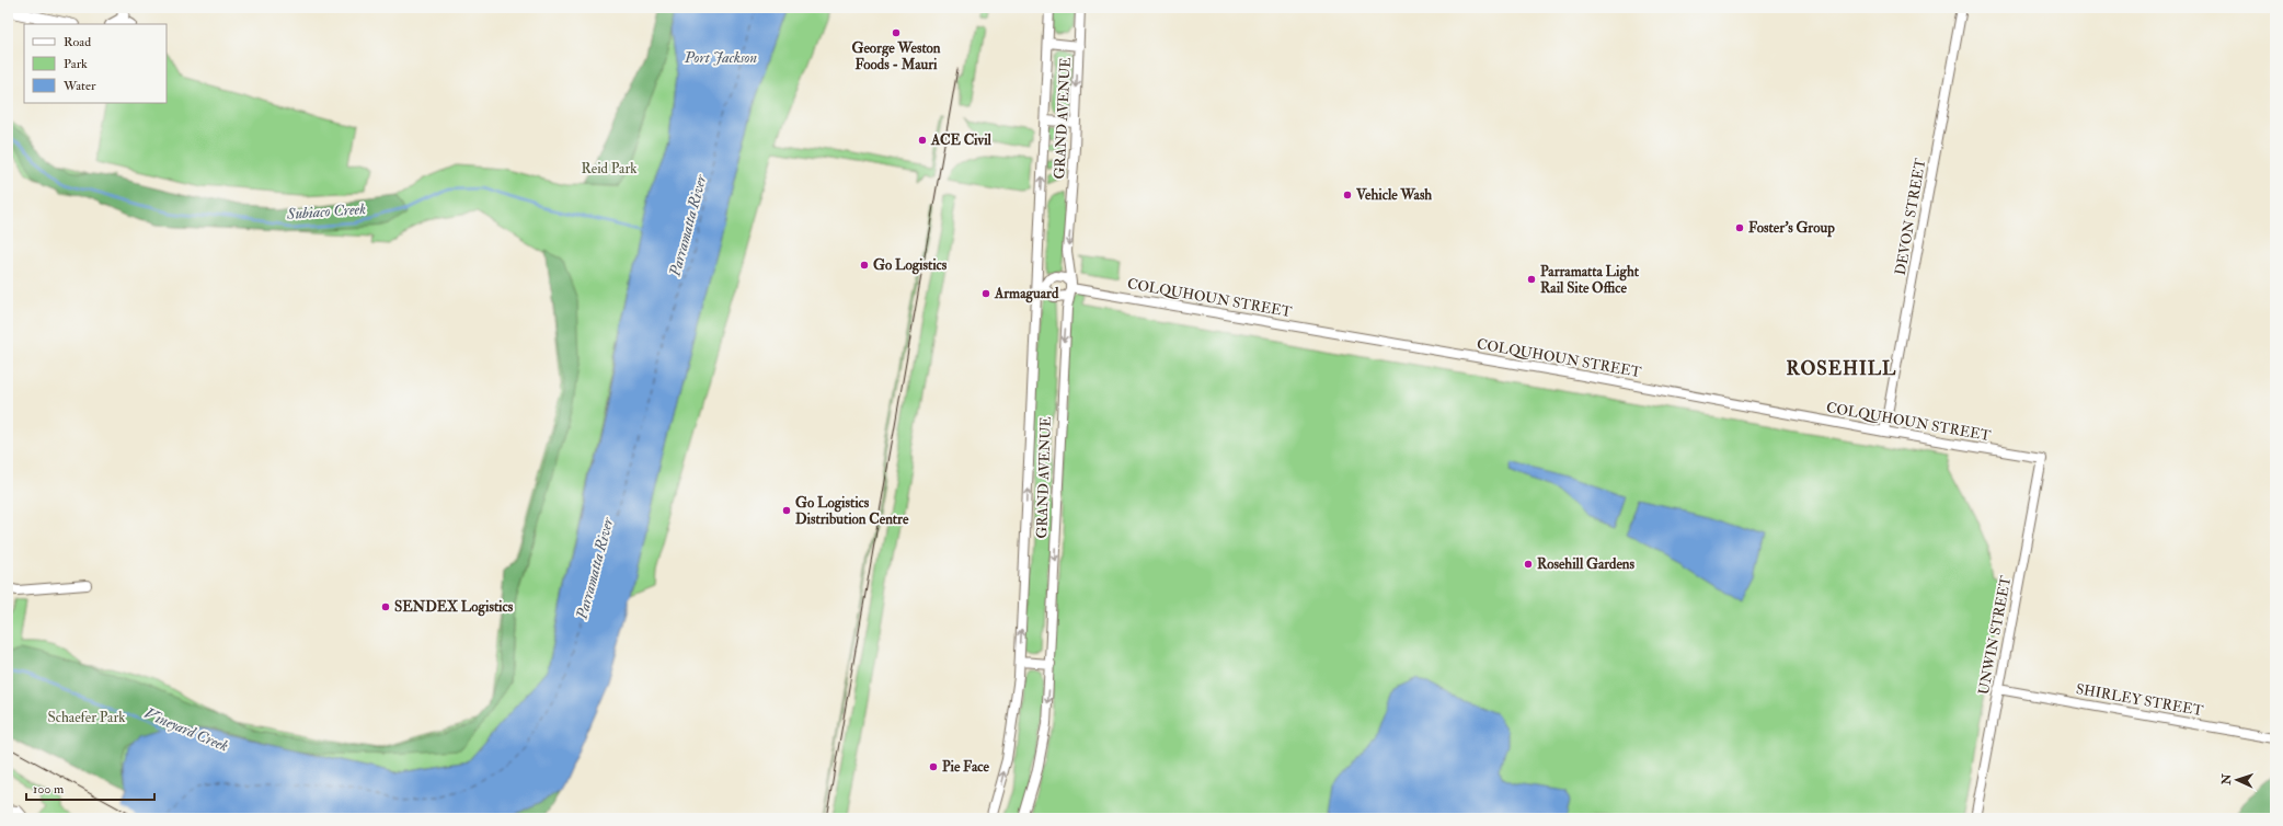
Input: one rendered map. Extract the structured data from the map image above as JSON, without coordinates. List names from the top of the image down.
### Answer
{
  "streets": {
    "street": [
      "GRAND AVENUE",
      "DEVON STREET",
      "COLQUHOUN STREET",
      "UNWIN STREET",
      "SHIRLEY STREET"
    ]
  },
  "crossings": [
    ["GRAND AVENUE", "COLQUHOUN STREET"],
    ["DEVON STREET", "COLQUHOUN STREET"],
    ["COLQUHOUN STREET", "UNWIN STREET"],
    ["UNWIN STREET", "SHIRLEY STREET"]
  ],
  "districts": ["ROSEHILL"],
  "water": [
    "Port Jackson",
    "Subiaco Creek",
    "Parramatta River",
    "Vineyard Creek"
  ],
  "parks": ["Reid Park", "Schaefer Park"],
  "places": [
    "George Weston Foods - Mauri",
    "ACE Civil",
    "Vehicle Wash",
    "Foster's Group",
    "Go Logistics",
    "Parramatta Light Rail Site Office",
    "Armaguard",
    "Go Logistics Distribution Centre",
    "Rosehill Gardens",
    "SENDEX Logistics",
    "Pie Face"
  ],
  "legend": ["Road", "Park", "Water"],
  "scale_bar": "100 m",
  "north": "left"
}
